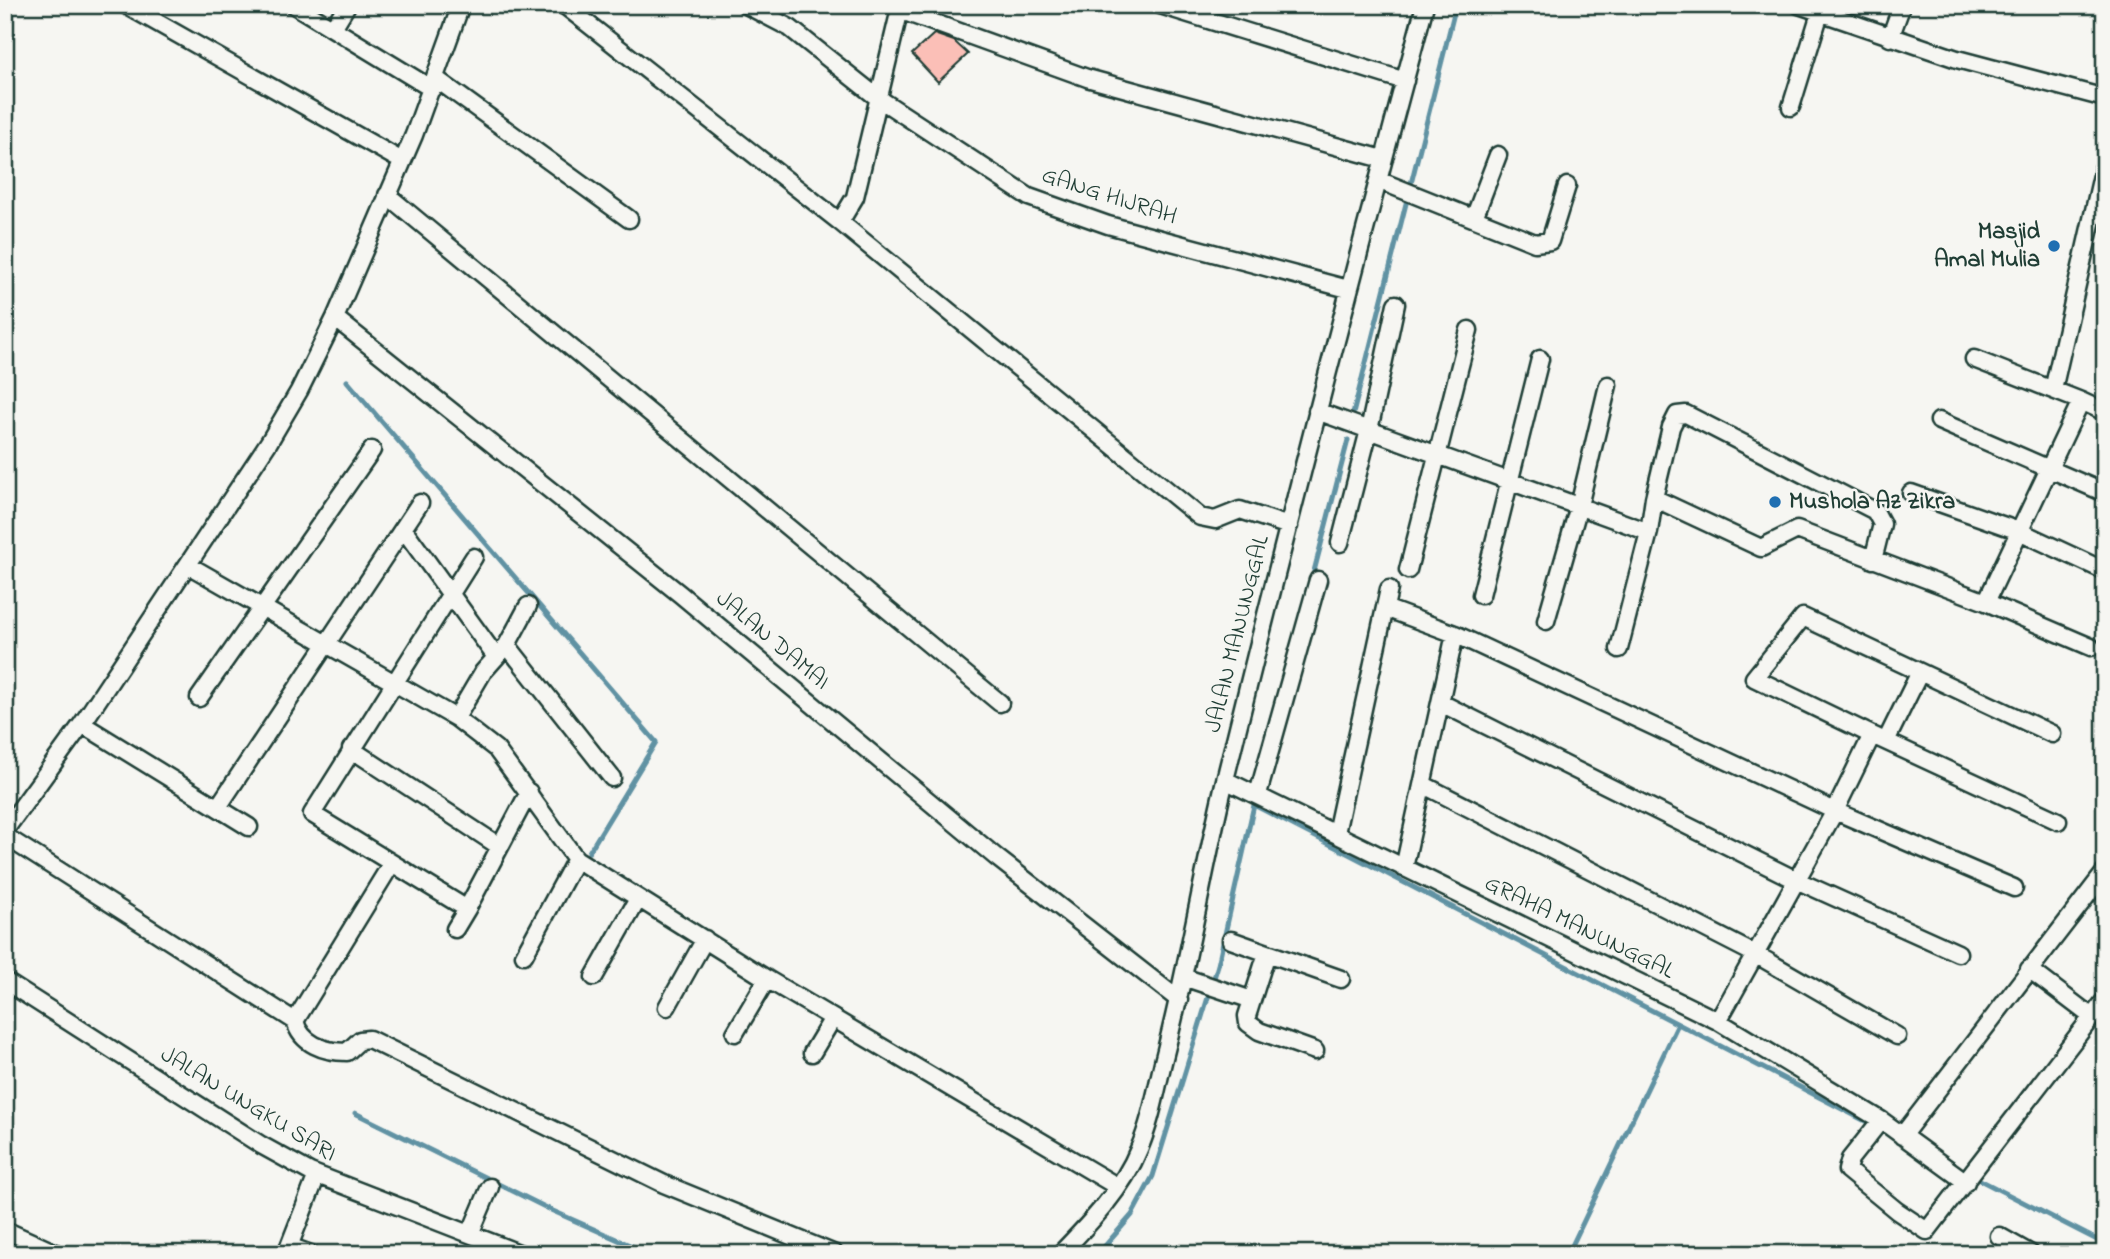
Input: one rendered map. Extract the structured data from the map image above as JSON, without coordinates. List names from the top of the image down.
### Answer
{
  "streets": {
    "street": [
      "GANG HIJRAH",
      "JALAN MANUNGGAL",
      "JALAN DAMAI",
      "GRAHA MANUNGGAL",
      "JALAN UNGKU SARI"
    ]
  },
  "crossings": [
    ["GANG HIJRAH", "JALAN MANUNGGAL"],
    ["JALAN MANUNGGAL", "JALAN DAMAI"],
    ["JALAN MANUNGGAL", "GRAHA MANUNGGAL"]
  ],
  "places": ["Masjid Amal Mulia", "Mushola Az Zikra"]
}
